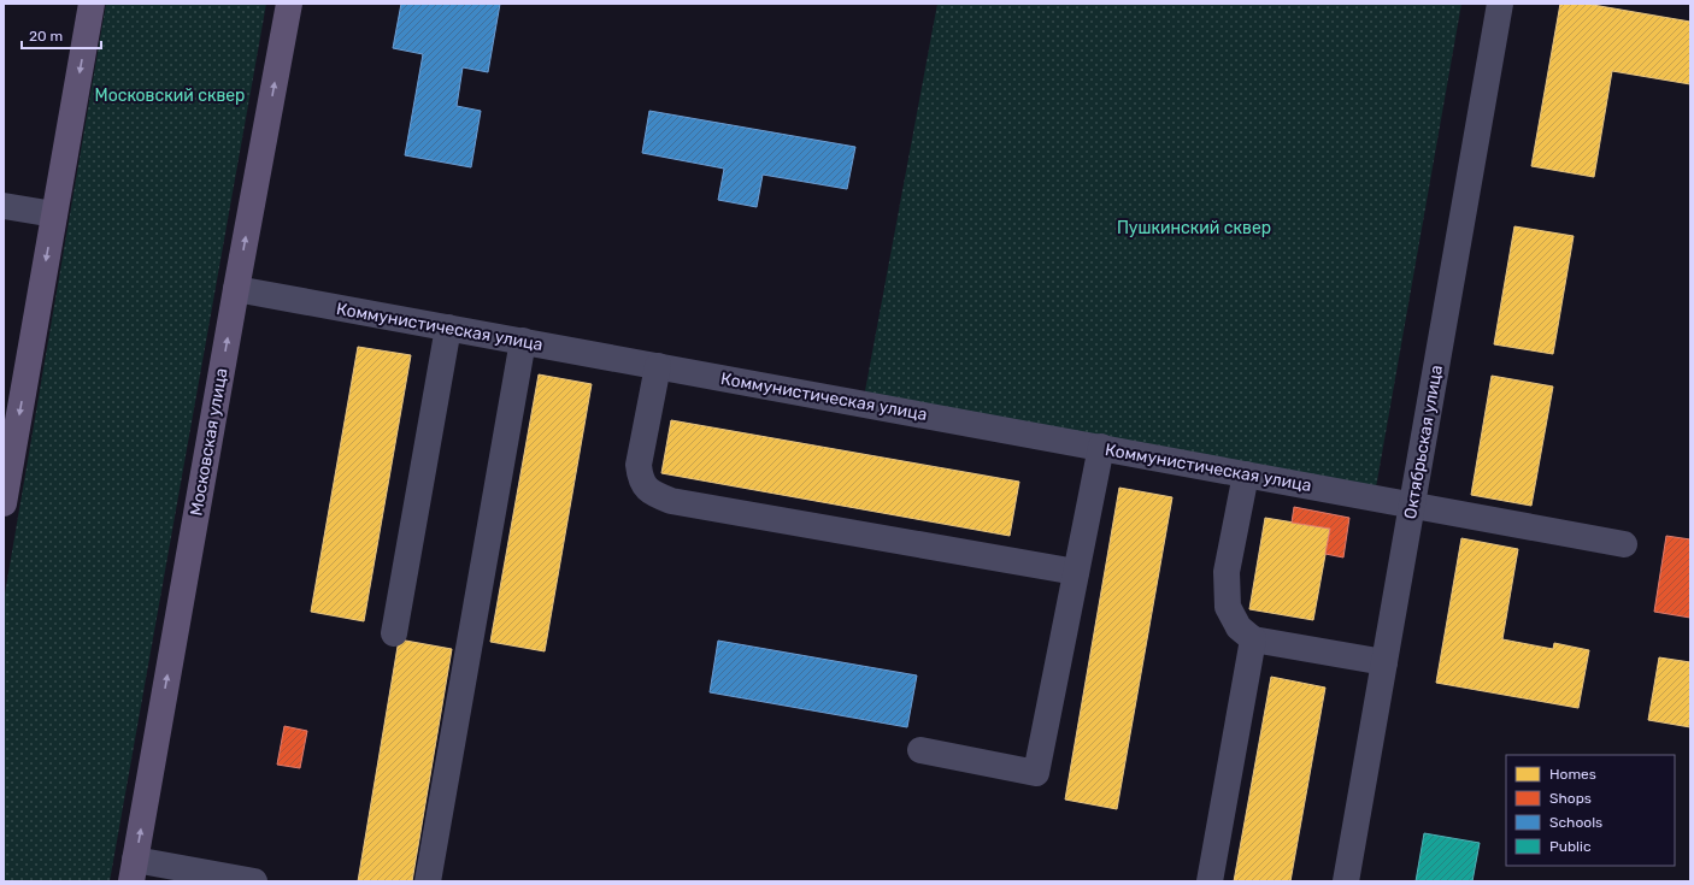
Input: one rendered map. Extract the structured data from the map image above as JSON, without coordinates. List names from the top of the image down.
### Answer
{
  "streets": {
    "main road": ["Московская улица"],
    "street": ["Коммунистическая улица", "Октябрьская улица"]
  },
  "crossings": [
    ["Коммунистическая улица", "Московская улица"],
    ["Коммунистическая улица", "Октябрьская улица"]
  ],
  "parks": ["Московский сквер", "Пушкинский сквер"],
  "legend": [
    "Homes",
    "Shops",
    "Schools",
    "Public"
  ],
  "scale_bar": "20 m"
}
